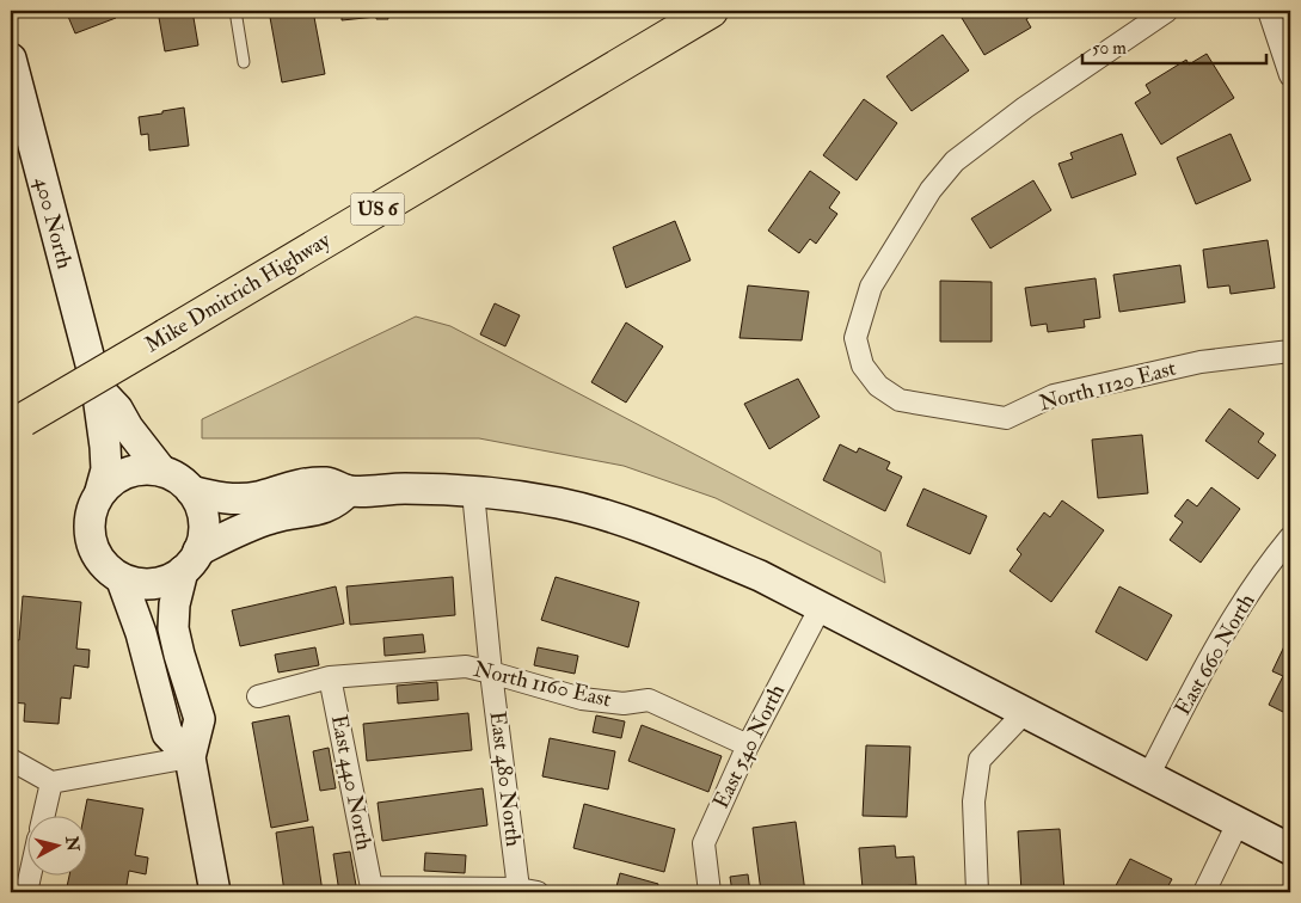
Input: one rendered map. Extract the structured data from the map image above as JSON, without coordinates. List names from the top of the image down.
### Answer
{
  "streets": {
    "highway": ["US 6", "Mike Dmitrich Highway"],
    "main road": ["400 North"],
    "street": [
      "North 1120 East",
      "East 660 North",
      "North 1160 East",
      "East 540 North",
      "East 480 North",
      "East 440 North"
    ]
  },
  "crossings": [
    ["North 1160 East", "East 540 North"],
    ["North 1160 East", "East 480 North"],
    ["North 1160 East", "East 440 North"],
    ["East 480 North", "East 440 North"]
  ],
  "scale_bar": "50 m",
  "north": "right"
}
